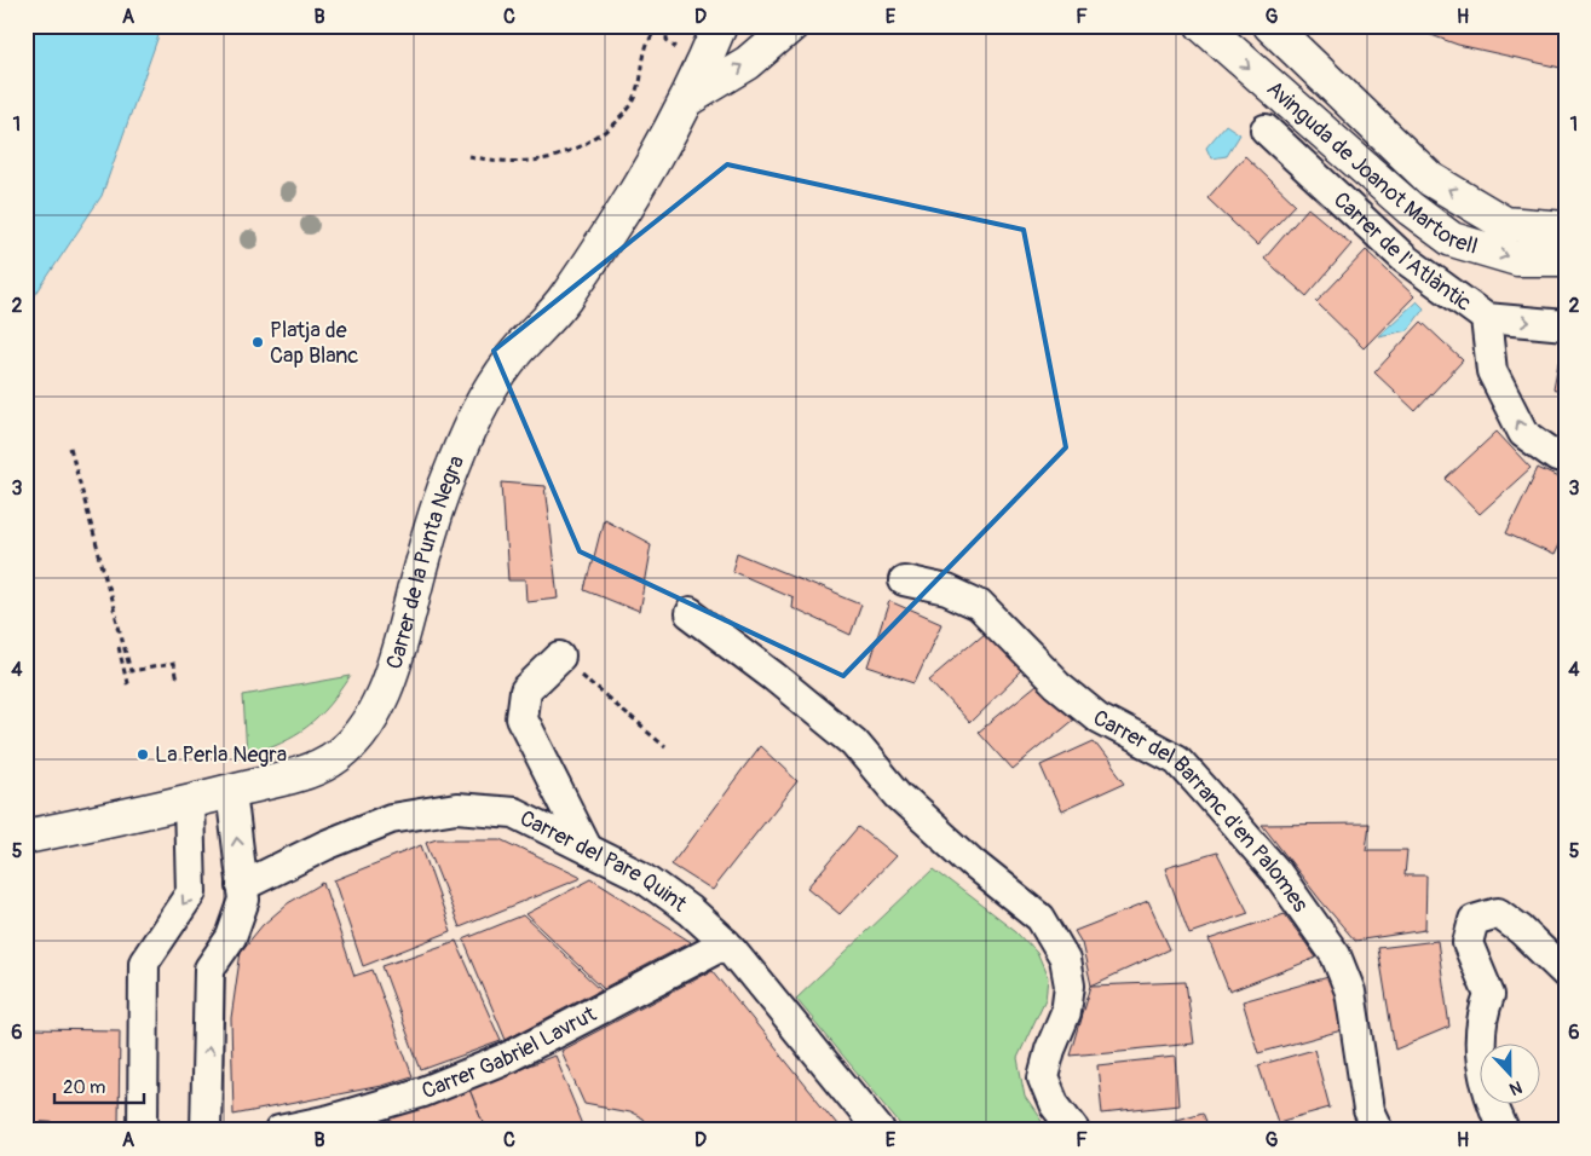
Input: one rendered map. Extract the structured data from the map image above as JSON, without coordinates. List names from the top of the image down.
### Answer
{
  "streets": {
    "street": [
      "Avinguda de Joanot Martorell",
      "Carrer de l'Atlàntic",
      "Carrer de la Punta Negra",
      "Carrer del Barranc d'en Palomes",
      "Carrer del Pare Quint",
      "Carrer Gabriel Lavrut"
    ]
  },
  "crossings": [
    ["Carrer del Pare Quint", "Carrer Gabriel Lavrut"]
  ],
  "places": ["Platja de Cap Blanc", "La Perla Negra"],
  "scale_bar": "20 m",
  "north": "bottom",
  "grid": {
    "columns": [
      "A",
      "B",
      "C",
      "D",
      "E",
      "F",
      "G",
      "H"
    ],
    "rows": [
      "1",
      "2",
      "3",
      "4",
      "5",
      "6"
    ]
  }
}
